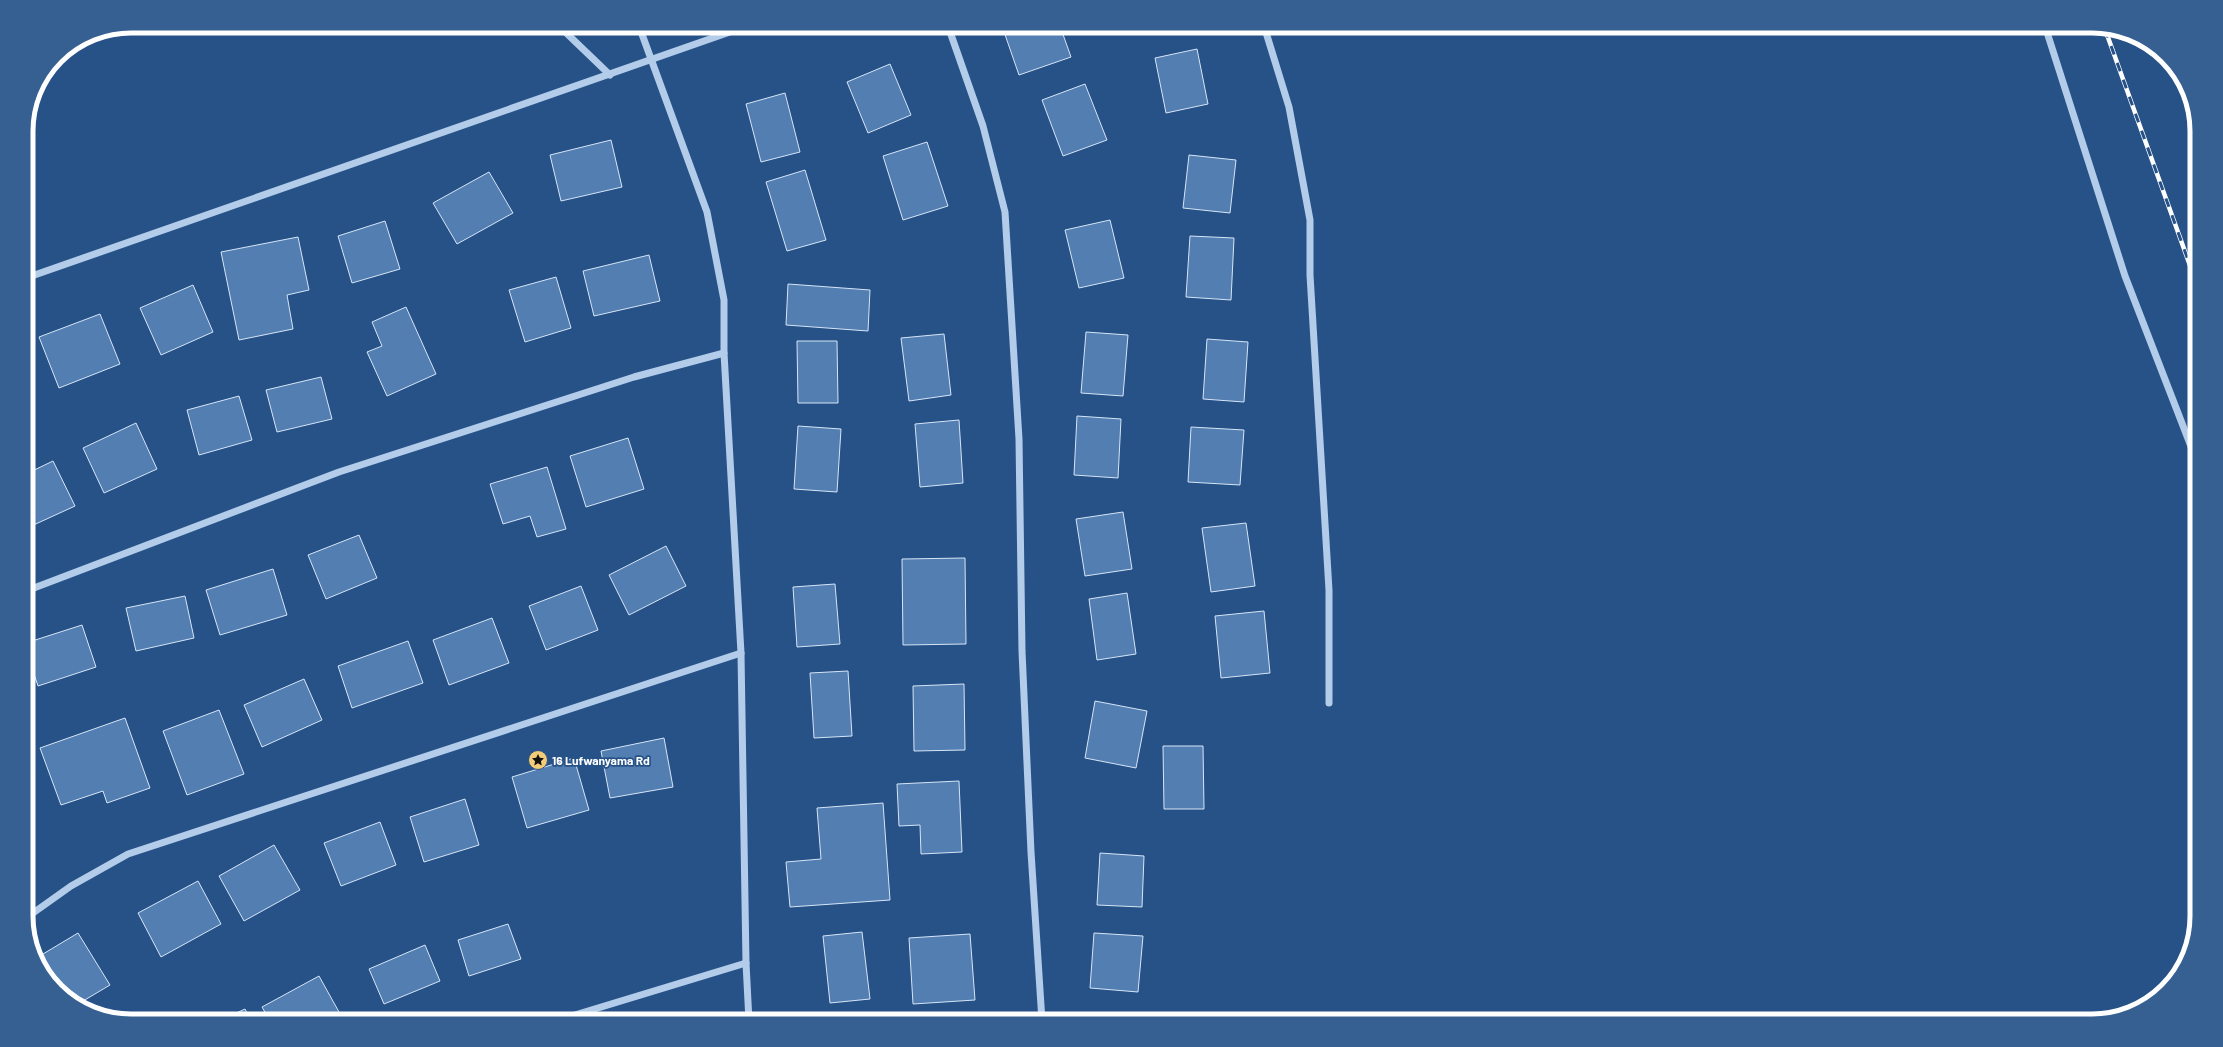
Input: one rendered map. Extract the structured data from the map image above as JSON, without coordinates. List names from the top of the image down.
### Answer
{
  "places": {
    "place": ["16 Lufwanyama Rd"]
  }
}
